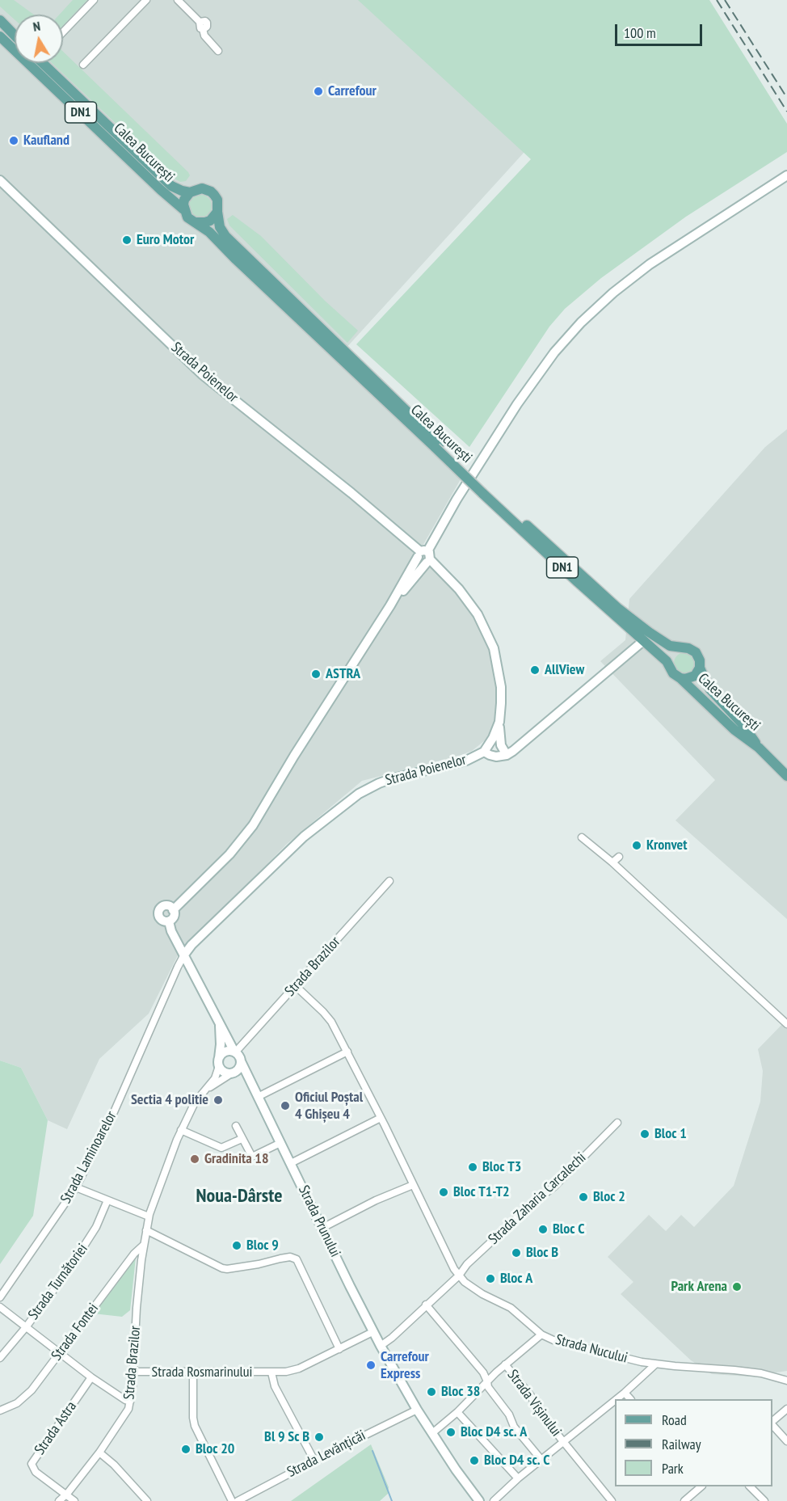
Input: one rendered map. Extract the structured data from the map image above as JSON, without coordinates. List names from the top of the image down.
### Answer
{
  "streets": {
    "main road": ["DN1", "Calea București"],
    "street": [
      "Strada Poienelor",
      "Strada Brazilor",
      "Strada Laminoarelor",
      "Strada Zaharia Carcalechi",
      "Strada Prunului",
      "Strada Turnătoriei",
      "Strada Fontei",
      "Strada Nucului",
      "Strada Rosmarinului",
      "Strada Vișinului",
      "Strada Astra",
      "Strada Levănțicăi"
    ]
  },
  "crossings": [
    ["Strada Poienelor", "Strada Laminoarelor"],
    ["Strada Brazilor", "Strada Prunului"],
    ["Strada Brazilor", "Strada Fontei"],
    ["Strada Brazilor", "Strada Nucului"],
    ["Strada Brazilor", "Strada Rosmarinului"],
    ["Strada Brazilor", "Strada Astra"],
    ["Strada Zaharia Carcalechi", "Strada Nucului"],
    ["Strada Prunului", "Strada Rosmarinului"],
    ["Strada Prunului", "Strada Vișinului"],
    ["Strada Prunului", "Strada Levănțicăi"],
    ["Strada Nucului", "Strada Vișinului"],
    ["Strada Rosmarinului", "Strada Levănțicăi"]
  ],
  "districts": ["Noua-Dârste"],
  "places": [
    "Carrefour",
    "Kaufland",
    "Euro Motor",
    "AllView",
    "ASTRA",
    "Kronvet",
    "Sectia 4 politie",
    "Oficiul Poștal 4 Ghișeu 4",
    "Bloc 1",
    "Gradinita 18",
    "Bloc T3",
    "Bloc T1-T2",
    "Bloc 2",
    "Bloc C",
    "Bloc 9",
    "Bloc B",
    "Bloc A",
    "Park Arena",
    "Carrefour Express",
    "Bloc 38",
    "Bloc D4 sc. A",
    "Bl 9 Sc B",
    "Bloc 20",
    "Bloc D4 sc. C"
  ],
  "legend": ["Road", "Railway", "Park"],
  "scale_bar": "100 m",
  "north": "top"
}
